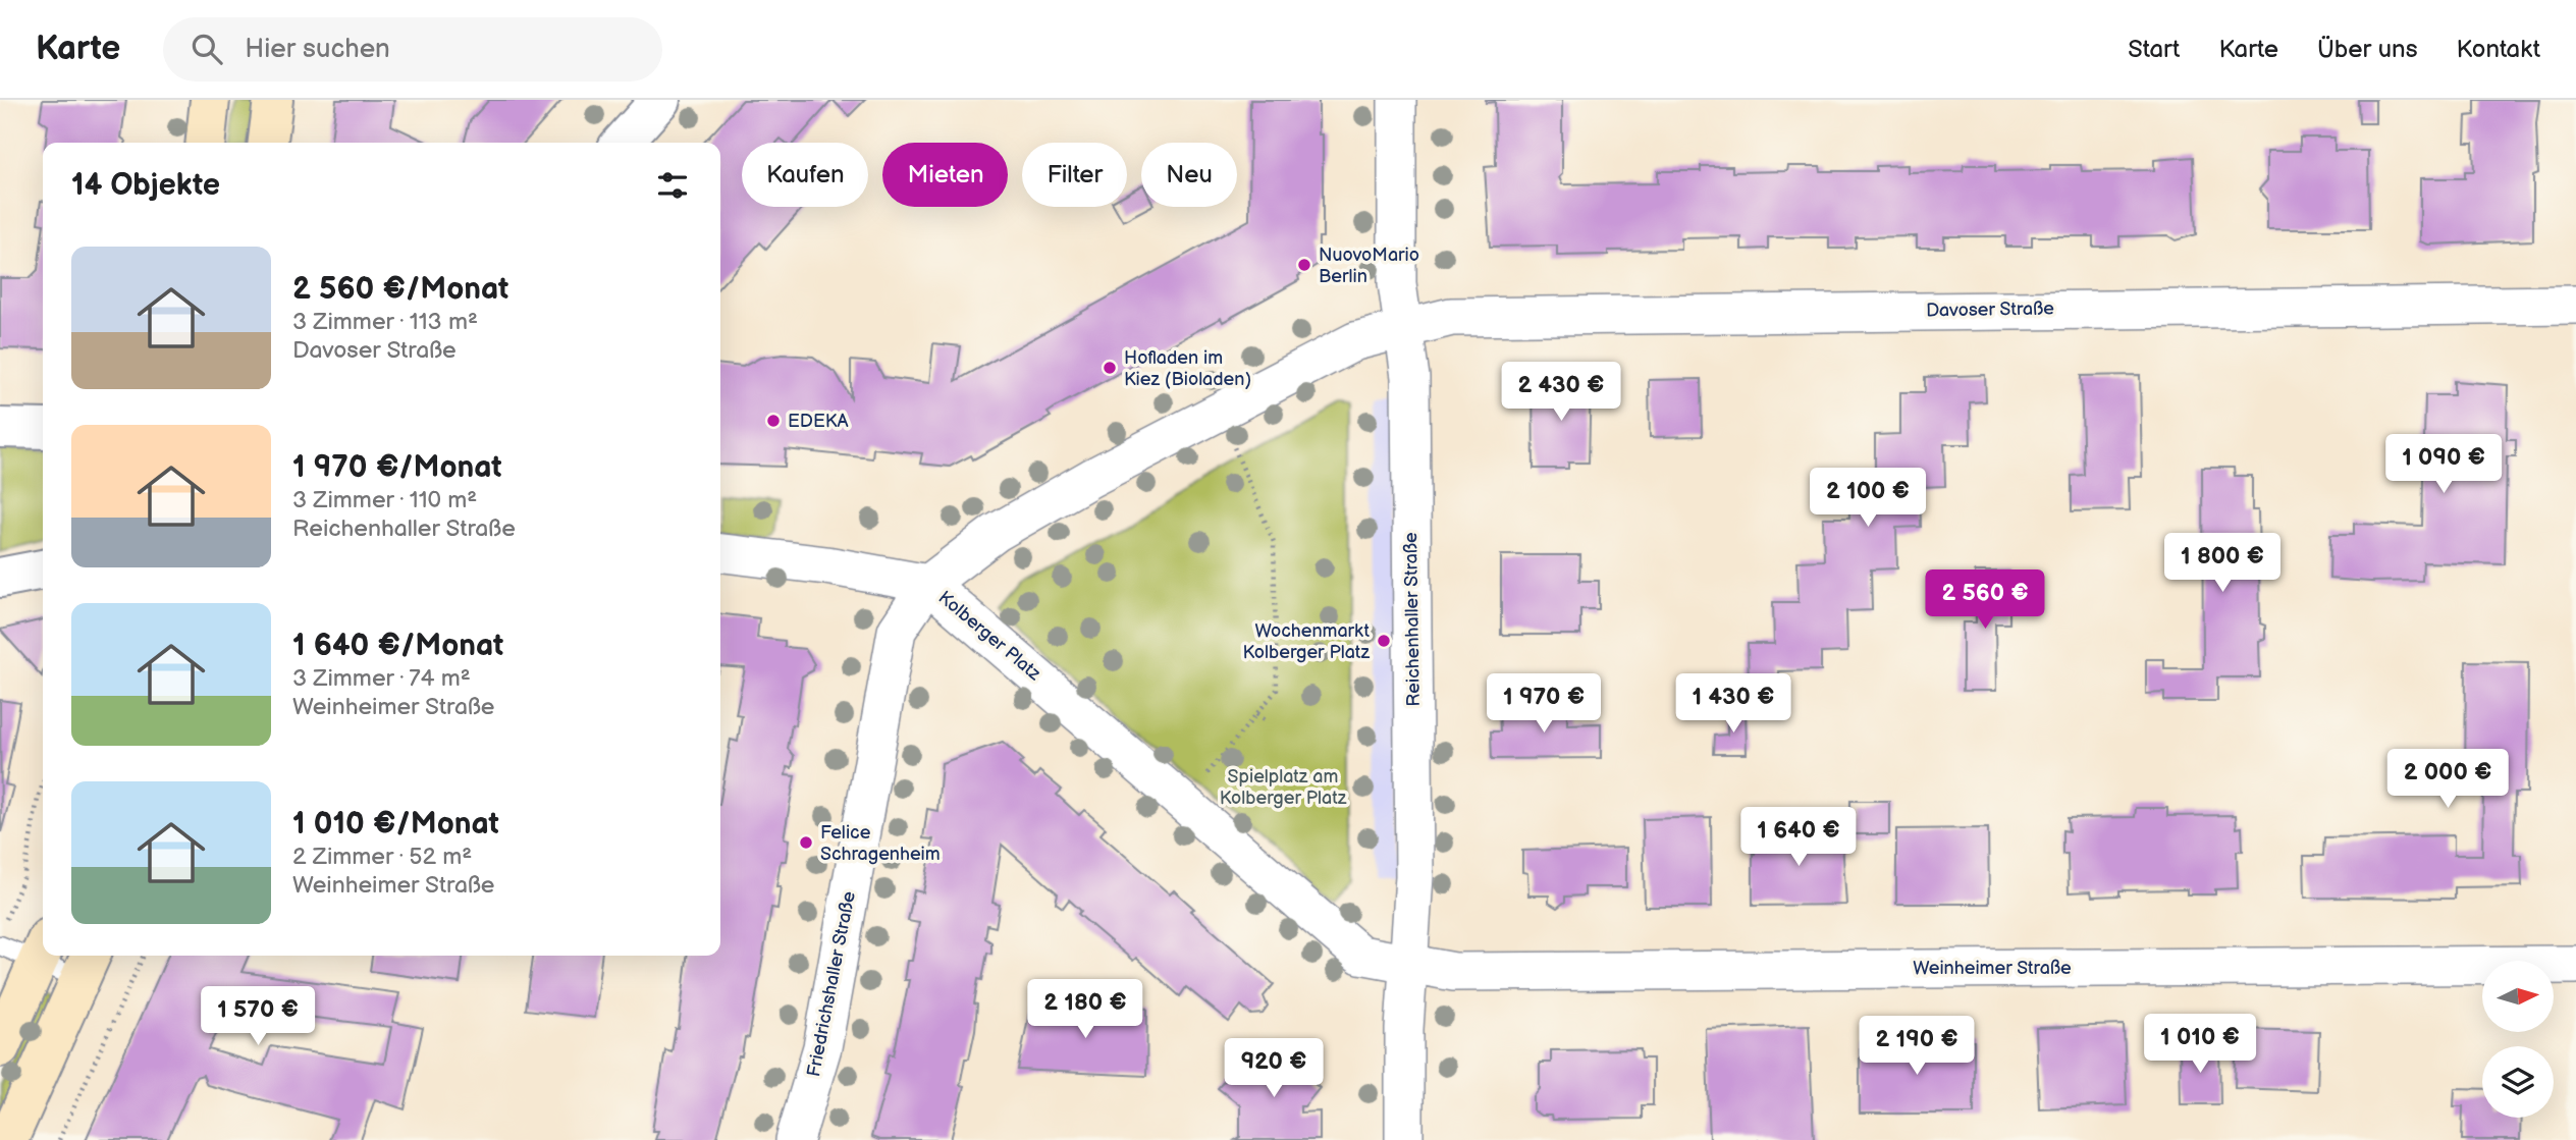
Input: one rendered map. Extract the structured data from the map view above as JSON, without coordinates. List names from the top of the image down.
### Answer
{
  "streets": {
    "street": [
      "Davoser Straße",
      "Reichenhaller Straße",
      "Kolberger Platz",
      "Weinheimer Straße",
      "Friedrichshaller Straße"
    ]
  },
  "crossings": [
    ["Davoser Straße", "Reichenhaller Straße"],
    ["Davoser Straße", "Kolberger Platz"],
    ["Reichenhaller Straße", "Kolberger Platz"],
    ["Reichenhaller Straße", "Weinheimer Straße"],
    ["Kolberger Platz", "Weinheimer Straße"],
    ["Kolberger Platz", "Friedrichshaller Straße"]
  ],
  "parks": ["Spielplatz am Kolberger Platz"],
  "places": [
    "NuovoMario Berlin",
    "Hofladen im Kiez (Bioladen)",
    "EDEKA",
    "Wochenmarkt Kolberger Platz",
    "Felice Schragenheim"
  ],
  "north": "right",
  "page": {
    "header": "Karte",
    "search": "Hier suchen",
    "nav": [
      "Start",
      "Karte",
      "Über uns",
      "Kontakt"
    ],
    "chip": [
      "Kaufen",
      "Mieten",
      "Filter",
      "Neu"
    ],
    "heading": "14 Objekte",
    "list": [
      {
        "name": "2 560 €/Monat",
        "note": "3 Zimmer · 113 m² · Davoser Straße"
      },
      {
        "name": "1 970 €/Monat",
        "note": "3 Zimmer · 110 m² · Reichenhaller Straße"
      },
      {
        "name": "1 640 €/Monat",
        "note": "3 Zimmer · 74 m² · Weinheimer Straße"
      },
      {
        "name": "1 010 €/Monat",
        "note": "2 Zimmer · 52 m² · Weinheimer Straße"
      }
    ],
    "price": [
      "2 430 €",
      "1 090 €",
      "2 100 €",
      "1 800 €",
      "2 560 €",
      "1 970 €",
      "1 430 €",
      "2 000 €",
      "1 640 €",
      "2 180 €",
      "1 570 €",
      "1 010 €",
      "2 190 €",
      "920 €"
    ]
  }
}
